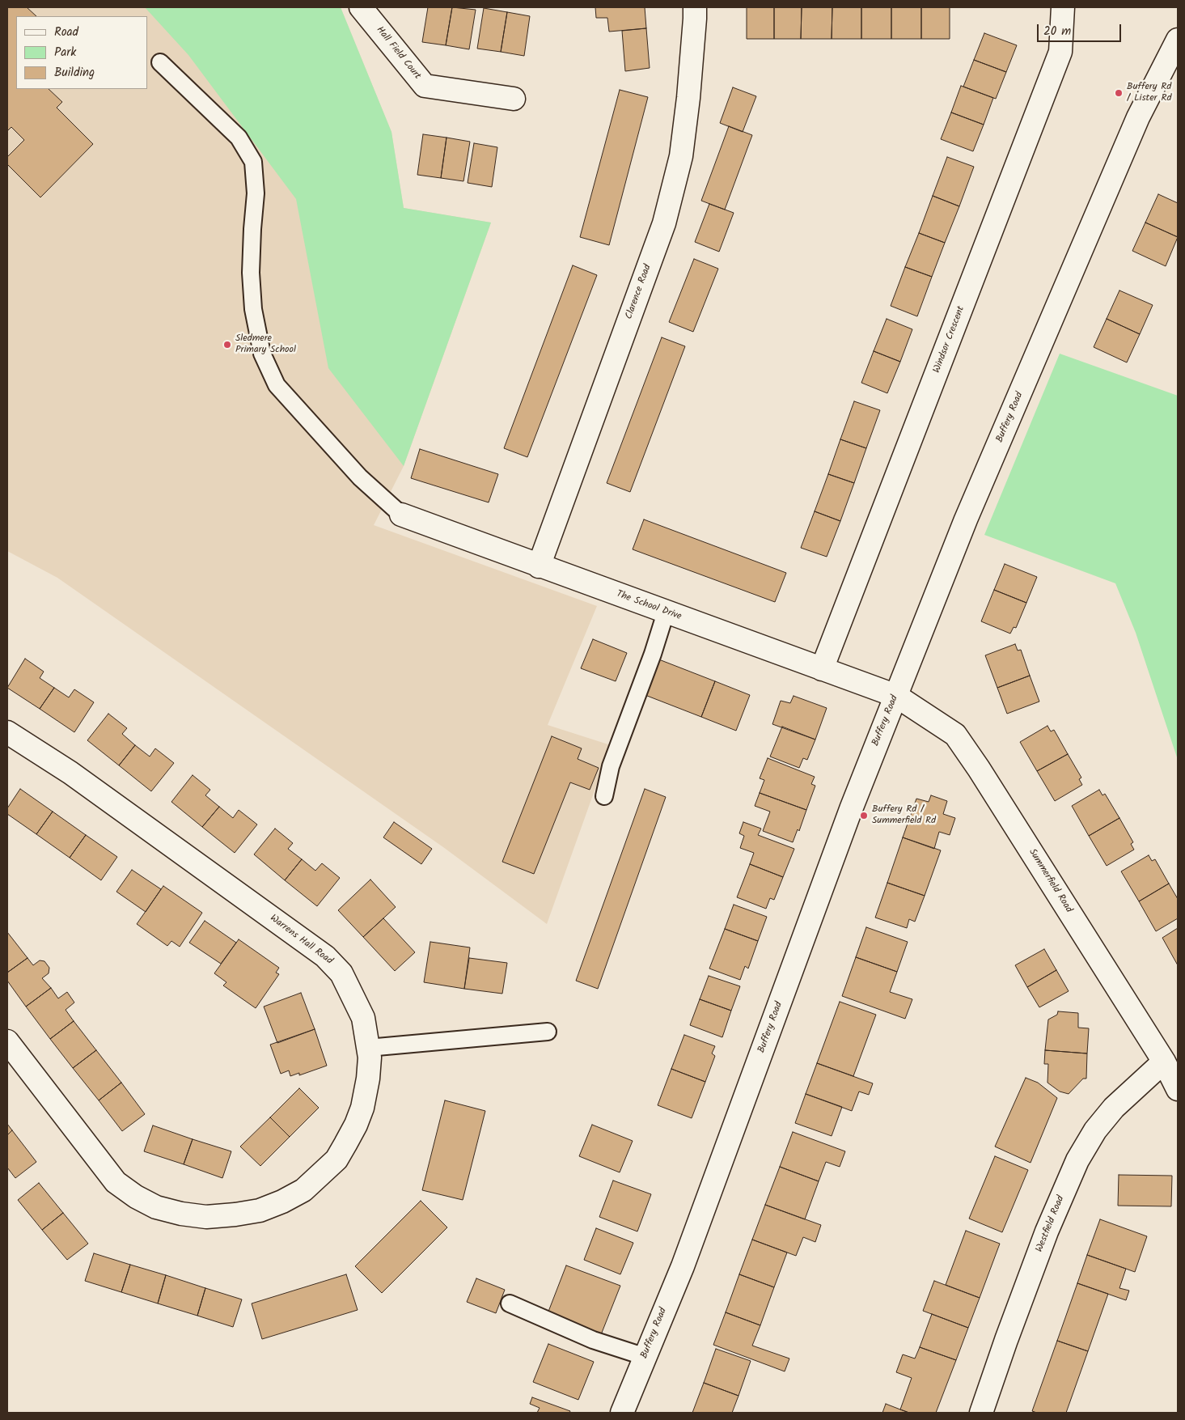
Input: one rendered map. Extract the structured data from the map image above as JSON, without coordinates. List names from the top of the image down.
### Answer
{
  "streets": {
    "street": [
      "Hall Field Court",
      "Clarence Road",
      "Windsor Crescent",
      "Buffery Road",
      "The School Drive",
      "Summerfield Road",
      "Warrens Hall Road",
      "Westfield Road"
    ]
  },
  "crossings": [
    ["Clarence Road", "The School Drive"],
    ["Windsor Crescent", "The School Drive"],
    ["Buffery Road", "The School Drive"],
    ["Buffery Road", "Summerfield Road"],
    ["The School Drive", "Summerfield Road"],
    ["Summerfield Road", "Westfield Road"]
  ],
  "places": ["Buffery Rd / Lister Rd", "Sledmere Primary School", "Buffery Rd / Summerfield Rd"],
  "legend": ["Road", "Park", "Building"],
  "scale_bar": "20 m"
}
